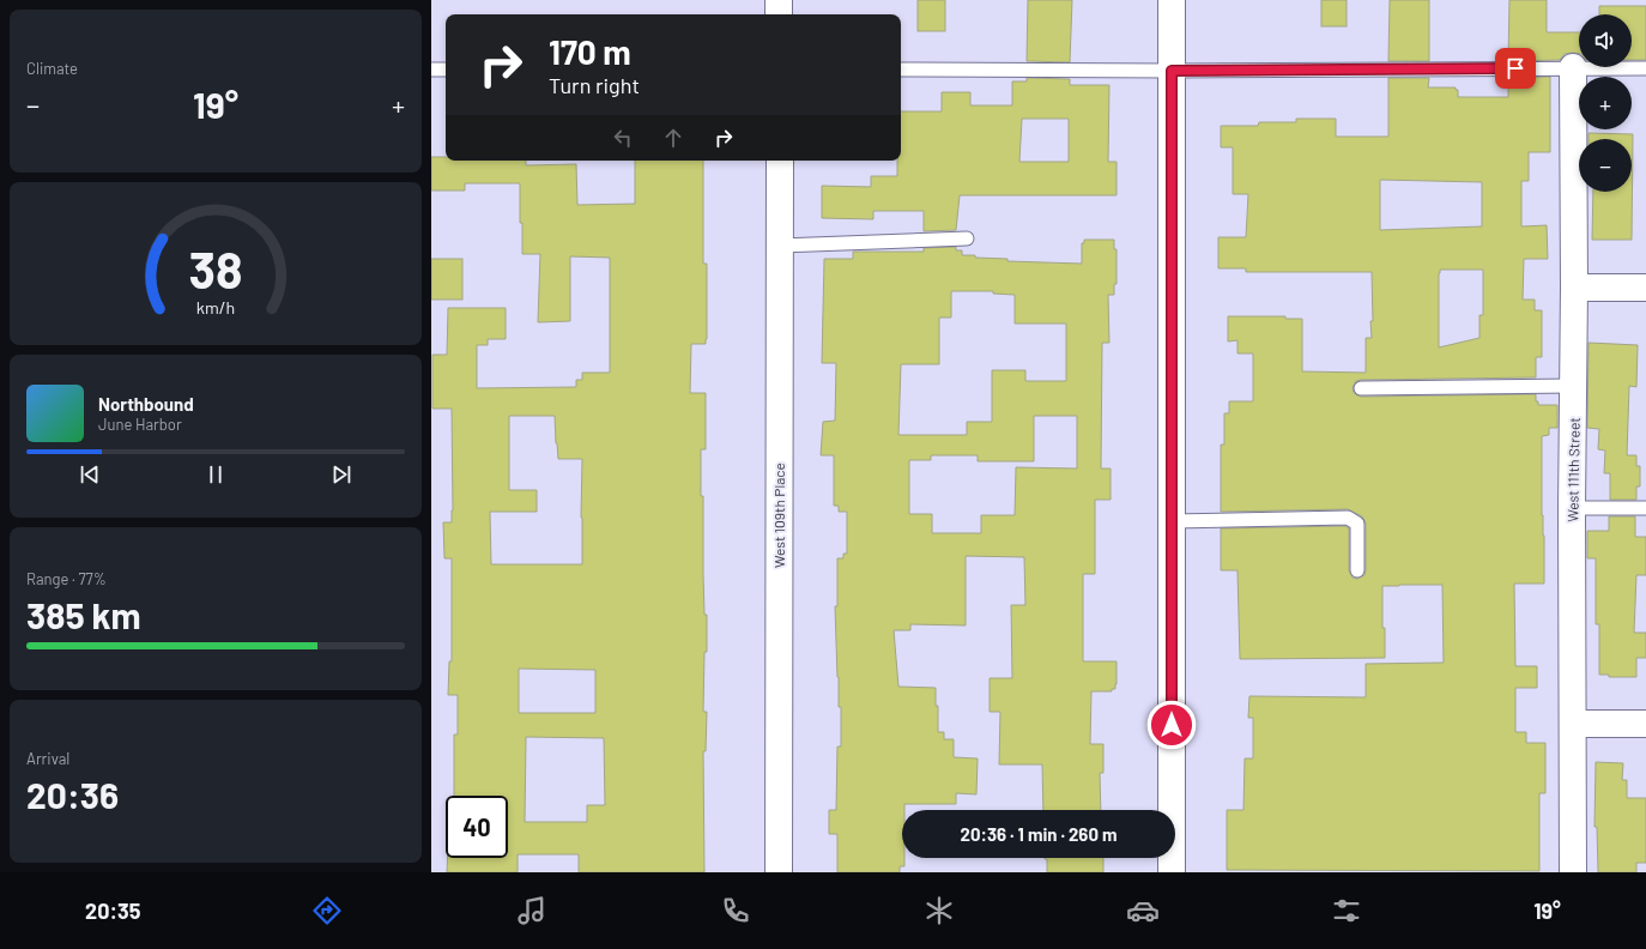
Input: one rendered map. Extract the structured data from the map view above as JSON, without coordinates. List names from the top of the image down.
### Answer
{
  "streets": {
    "street": ["West 111th Street", "West 109th Place"]
  },
  "page": {
    "tile": [
      "Climate",
      ["Range · 77%", "385 km"],
      ["Arrival", "20:36"]
    ],
    "map_buttons": ["+", "−"],
    "turn": ["170 m", "Turn right"],
    "heat": ["−", "19°", "+"],
    "song": ["Northbound", "June Harbor"],
    "limit": "40",
    "trip": "20:36 · 1 min · 260 m",
    "tabs": ["20:35", "19°"],
    "gauge": ["38", "km/h"]
  }
}
